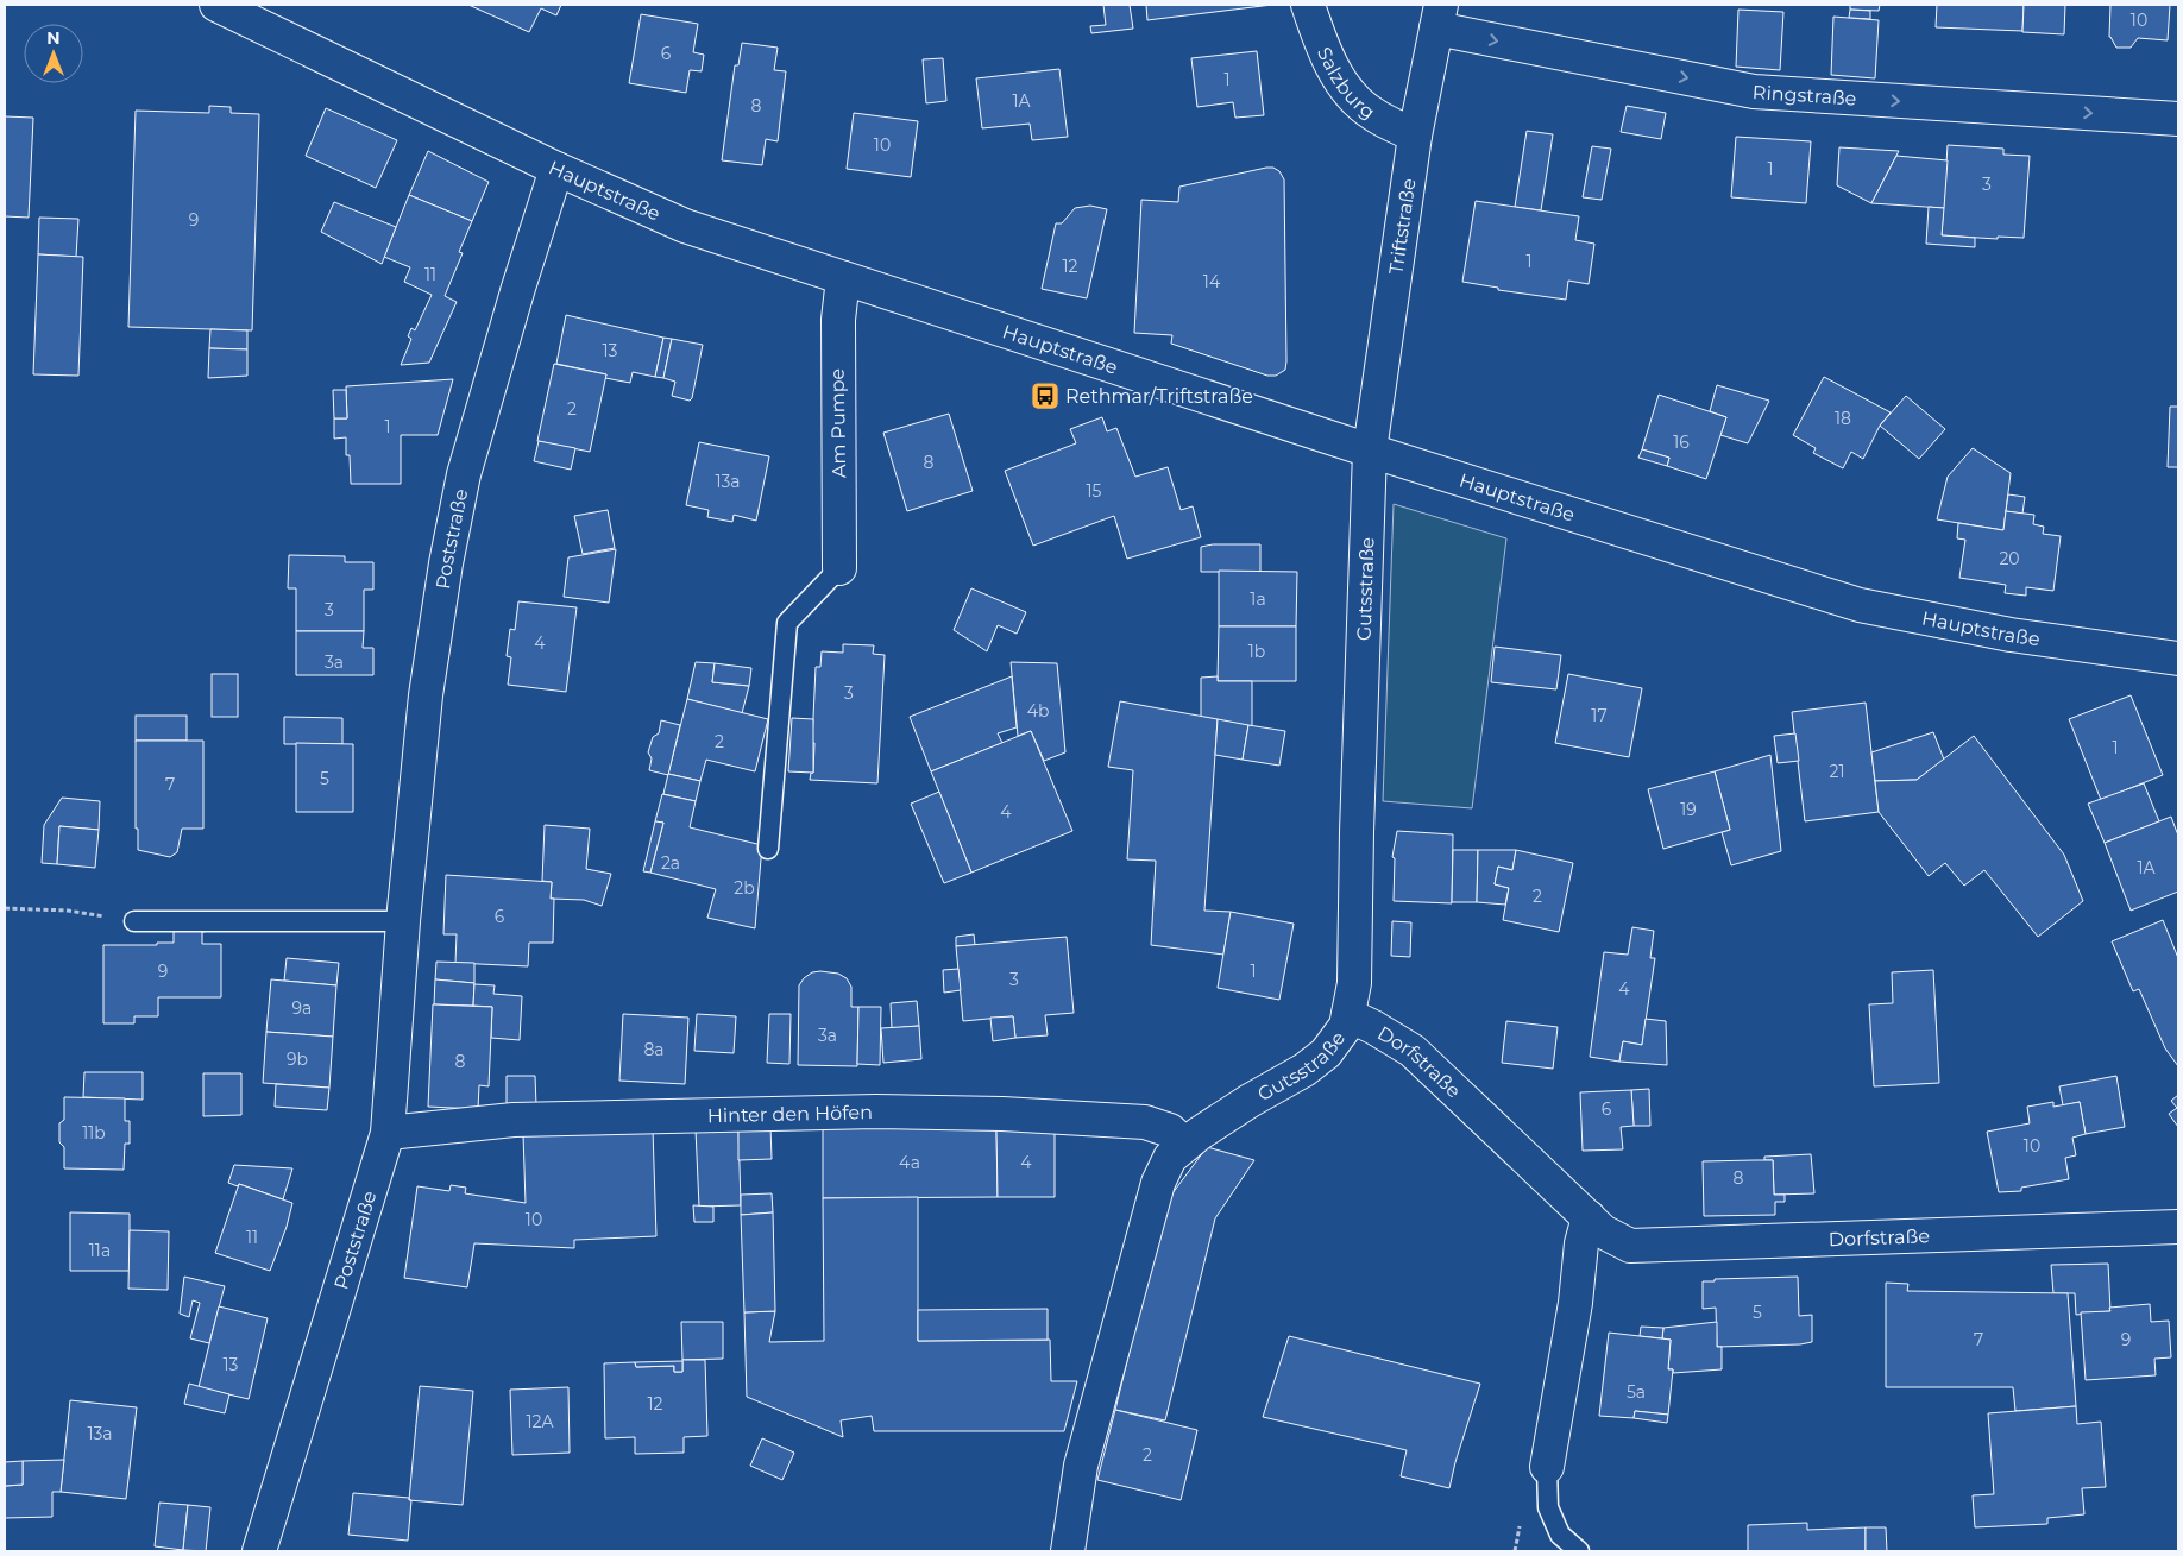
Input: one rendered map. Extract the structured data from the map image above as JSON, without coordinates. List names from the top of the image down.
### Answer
{
  "streets": {
    "street": [
      "Salzburg",
      "Ringstraße",
      "Hauptstraße",
      "Triftstraße",
      "Am Pumpe",
      "Poststraße",
      "Gutsstraße",
      "Dorfstraße",
      "Hinter den Höfen"
    ]
  },
  "crossings": [
    ["Salzburg", "Triftstraße"],
    ["Ringstraße", "Triftstraße"],
    ["Hauptstraße", "Triftstraße"],
    ["Hauptstraße", "Am Pumpe"],
    ["Hauptstraße", "Poststraße"],
    ["Hauptstraße", "Gutsstraße"],
    ["Triftstraße", "Gutsstraße"],
    ["Poststraße", "Hinter den Höfen"],
    ["Gutsstraße", "Dorfstraße"],
    ["Gutsstraße", "Hinter den Höfen"]
  ],
  "one_way": ["Ringstraße"],
  "places": {
    "bus stop": ["Rethmar/Triftstraße"]
  },
  "house_numbers": [
    "10",
    "6",
    "1",
    "1A",
    "8",
    "10",
    "1",
    "3",
    "9",
    "1",
    "12",
    "11",
    "14",
    "13",
    "2",
    "18",
    "1",
    "16",
    "8",
    "13a",
    "15",
    "20",
    "1a",
    "3",
    "4",
    "1b",
    "3a",
    "3",
    "4b",
    "17",
    "2",
    "1",
    "21",
    "5",
    "7",
    "19",
    "4",
    "2a",
    "1A",
    "2b",
    "2",
    "6",
    "9",
    "1",
    "3",
    "4",
    "9a",
    "3a",
    "8a",
    "9b",
    "8",
    "6",
    "11b",
    "10",
    "4a",
    "4",
    "8",
    "10",
    "11",
    "11a",
    "5",
    "7",
    "9",
    "13",
    "5a",
    "12",
    "12A",
    "13a",
    "2"
  ],
  "north": "top"
}
